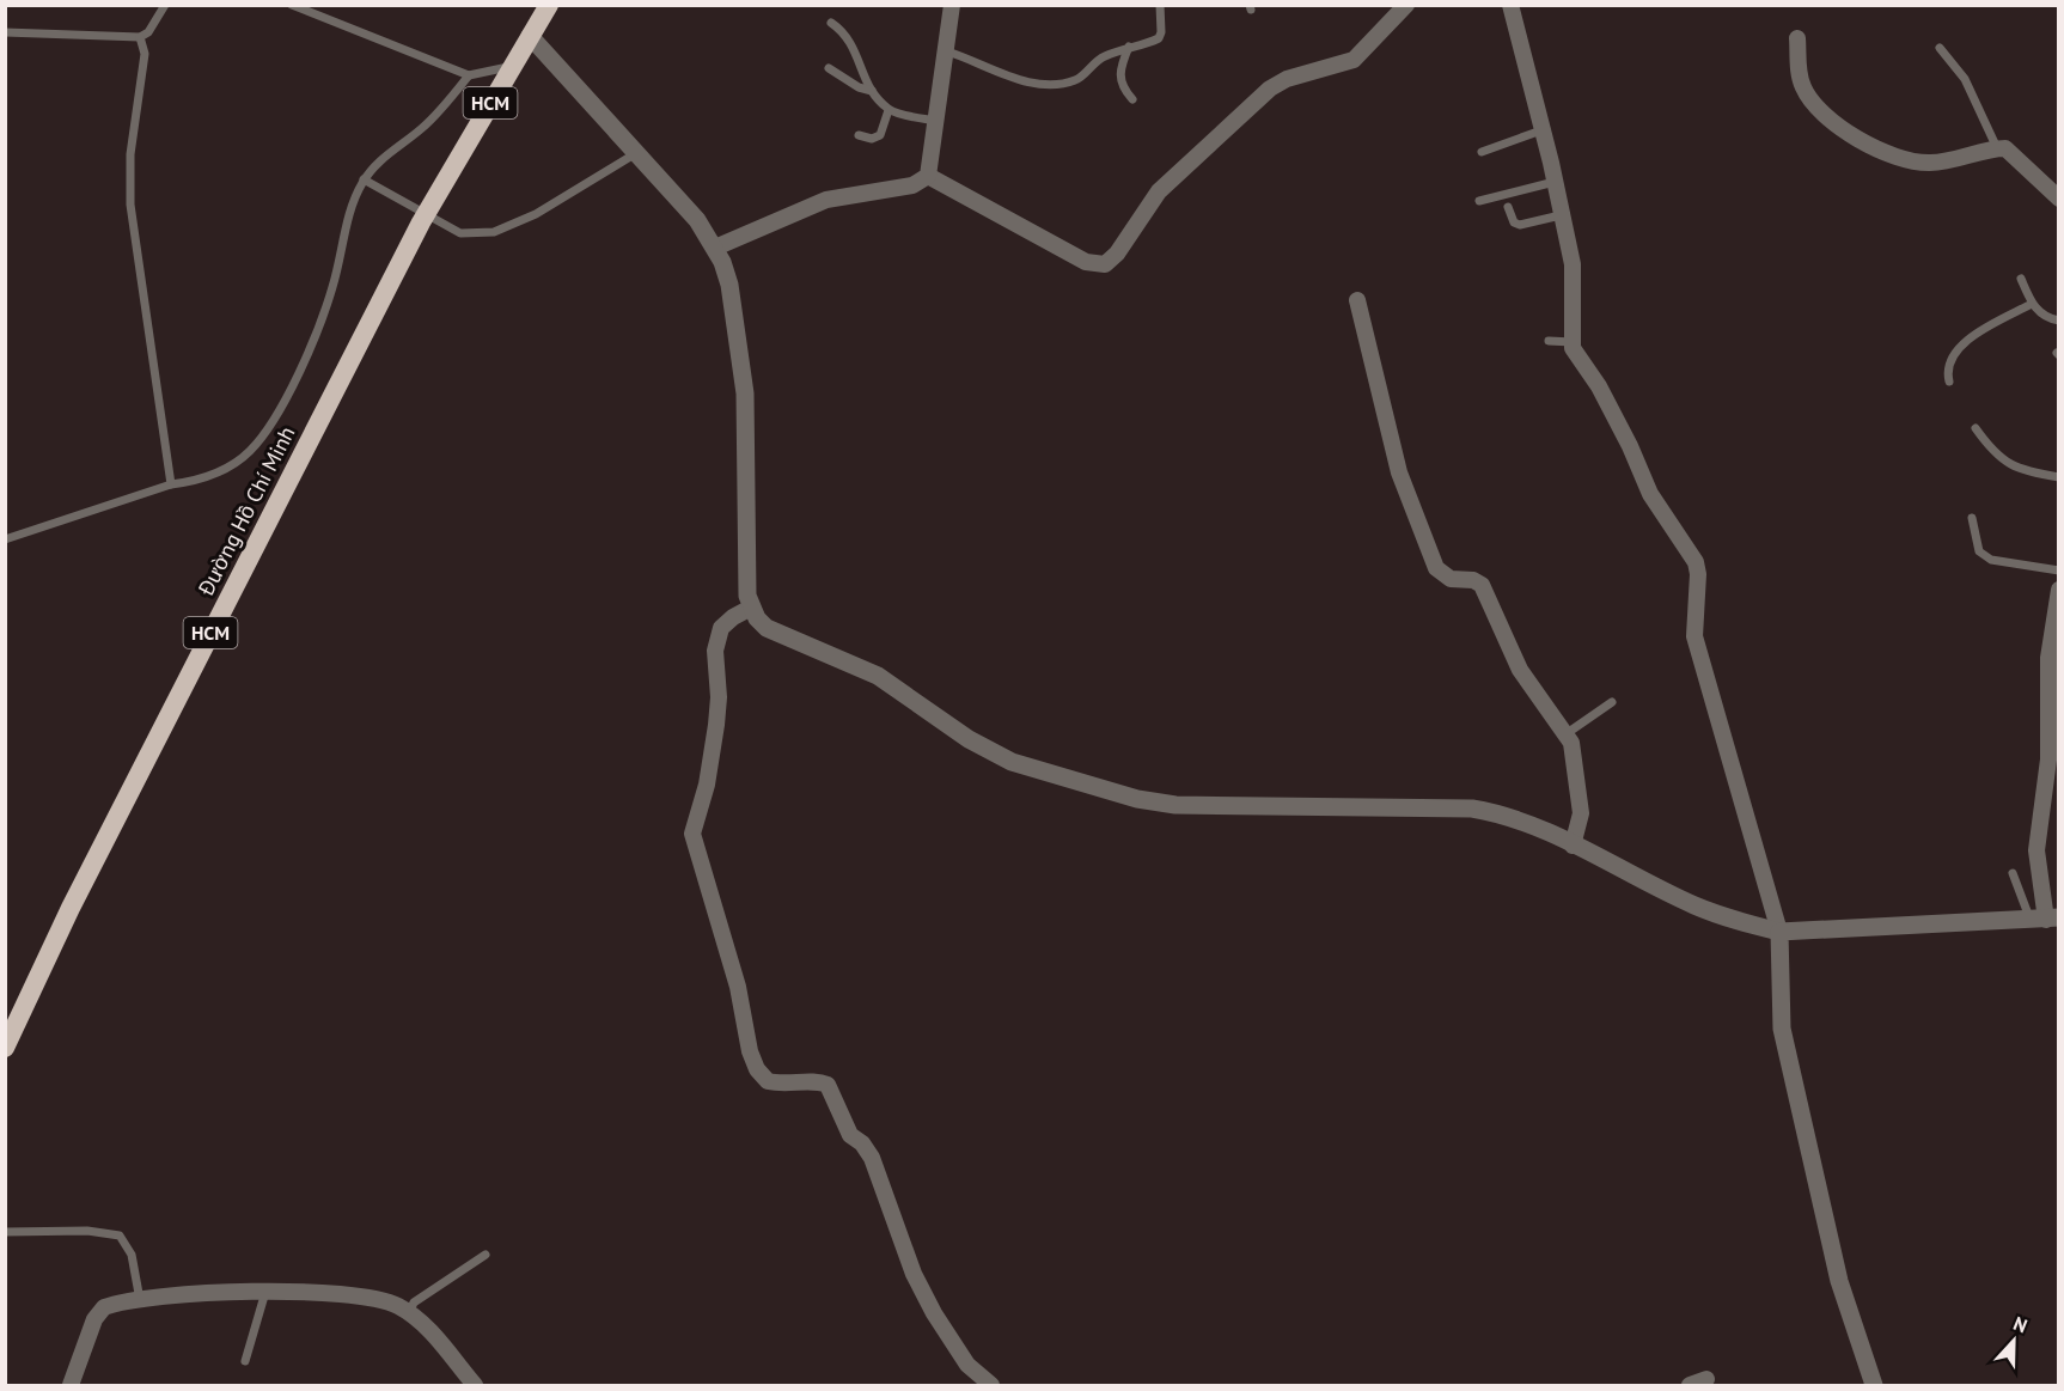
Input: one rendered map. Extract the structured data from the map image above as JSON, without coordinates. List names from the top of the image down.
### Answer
{
  "streets": {
    "highway": ["HCM", "Đường Hồ Chí Minh"]
  },
  "north": "top"
}
